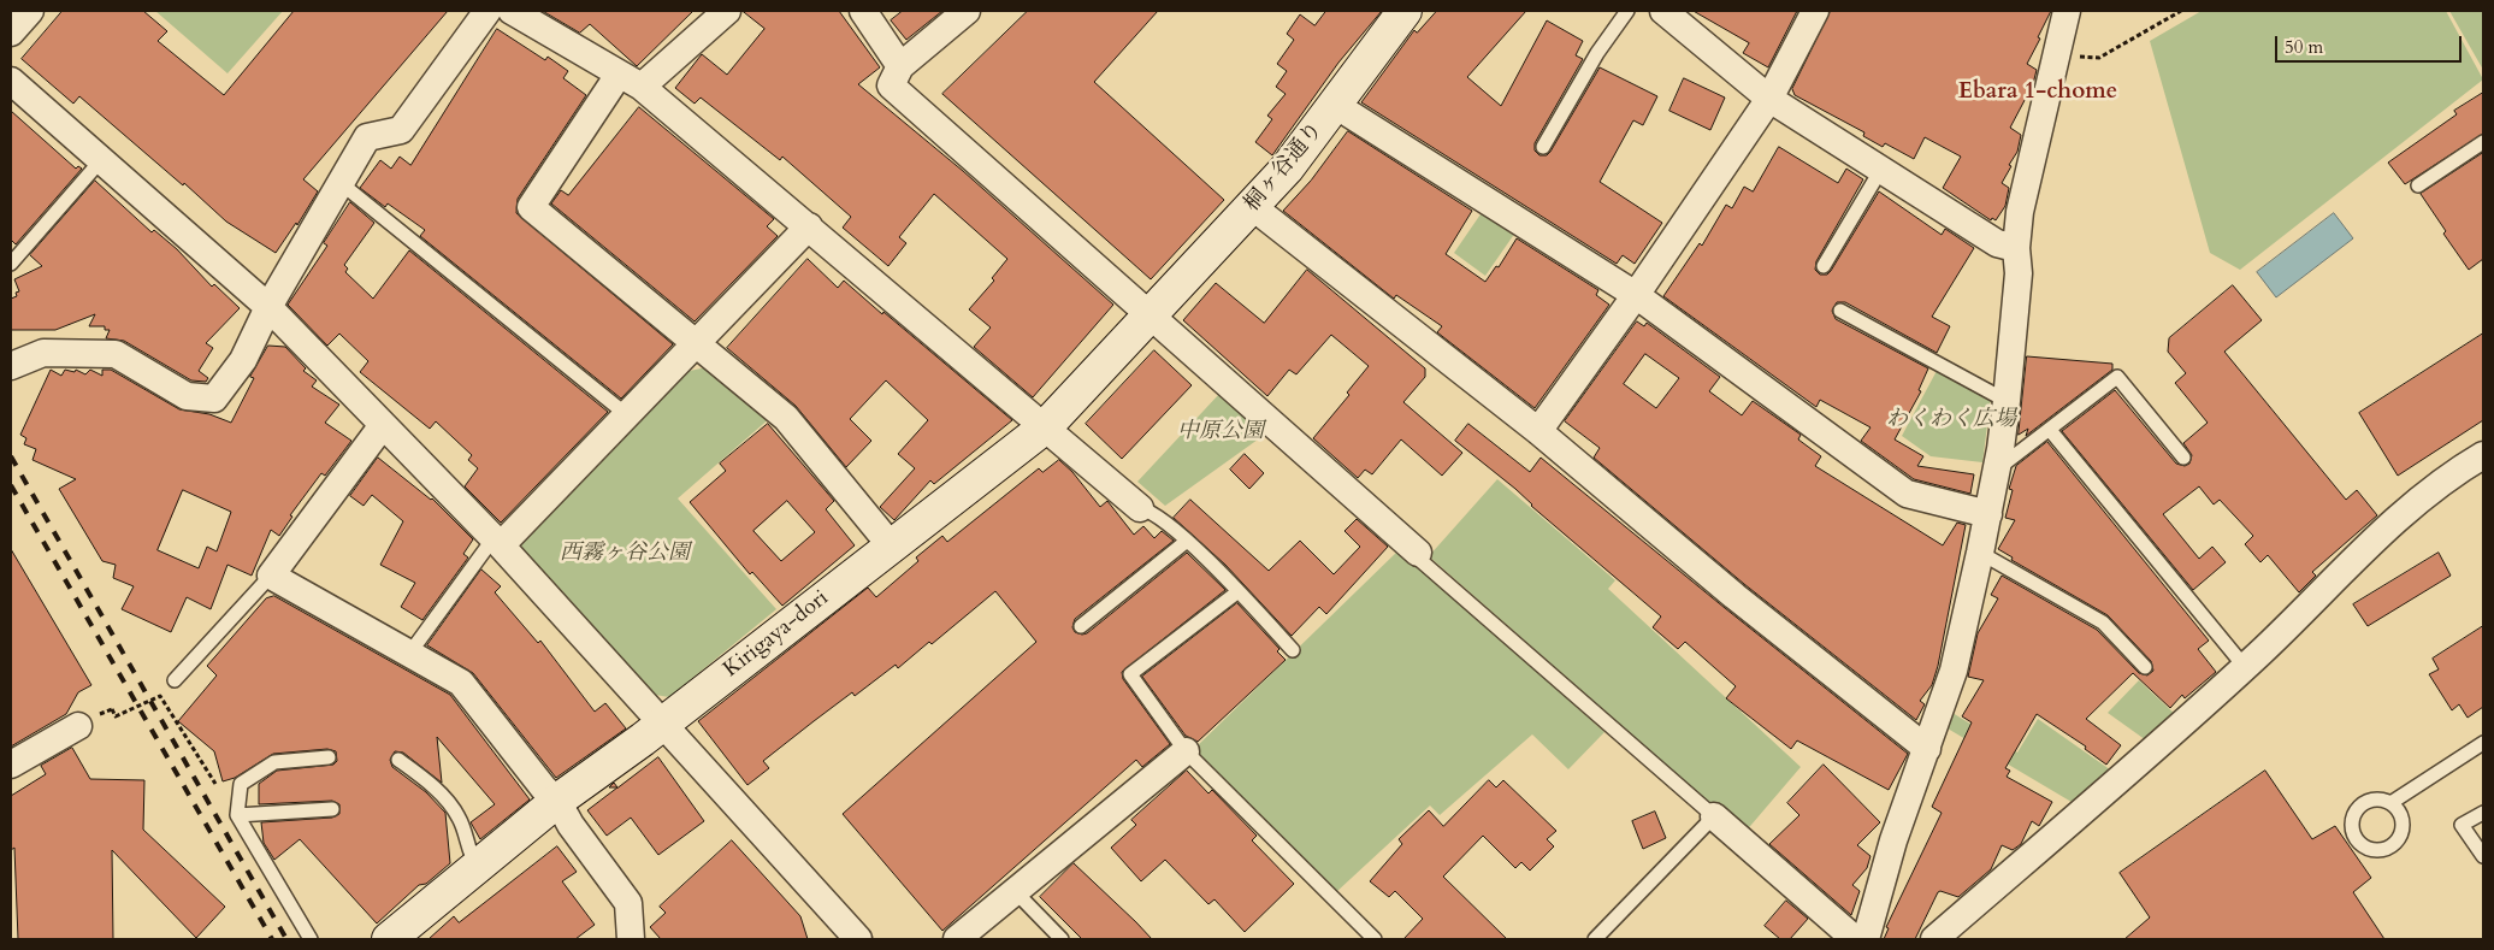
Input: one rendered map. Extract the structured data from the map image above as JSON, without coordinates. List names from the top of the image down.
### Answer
{
  "streets": {
    "street": ["桐ヶ谷通り", "Kirigaya-dori"]
  },
  "crossings": [
    ["桐ヶ谷通り", "Kirigaya-dori"]
  ],
  "districts": ["Ebara 1-chome"],
  "parks": ["わくわく広場", "中原公園", "西霧ヶ谷公園"],
  "scale_bar": "50 m"
}
